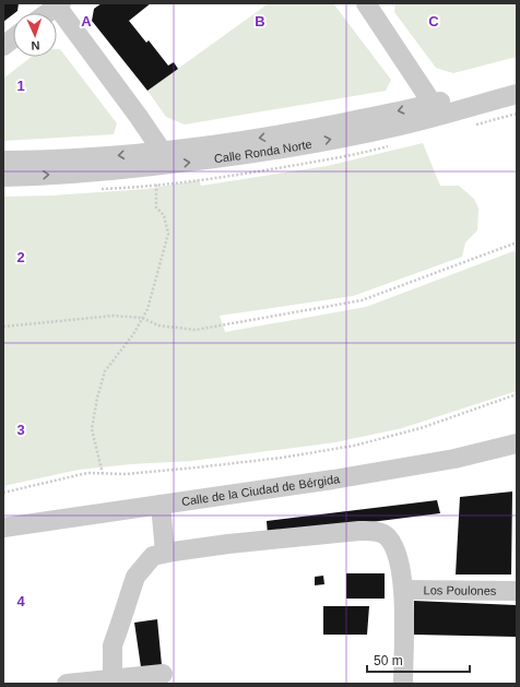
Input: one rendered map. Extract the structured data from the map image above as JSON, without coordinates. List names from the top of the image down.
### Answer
{
  "streets": {
    "street": ["Calle Ronda Norte", "Calle de la Ciudad de Bérgida", "Los Poulones"]
  },
  "scale_bar": "50 m",
  "north": "bottom",
  "grid": {
    "columns": ["A", "B", "C"],
    "rows": [
      "1",
      "2",
      "3",
      "4"
    ]
  }
}
